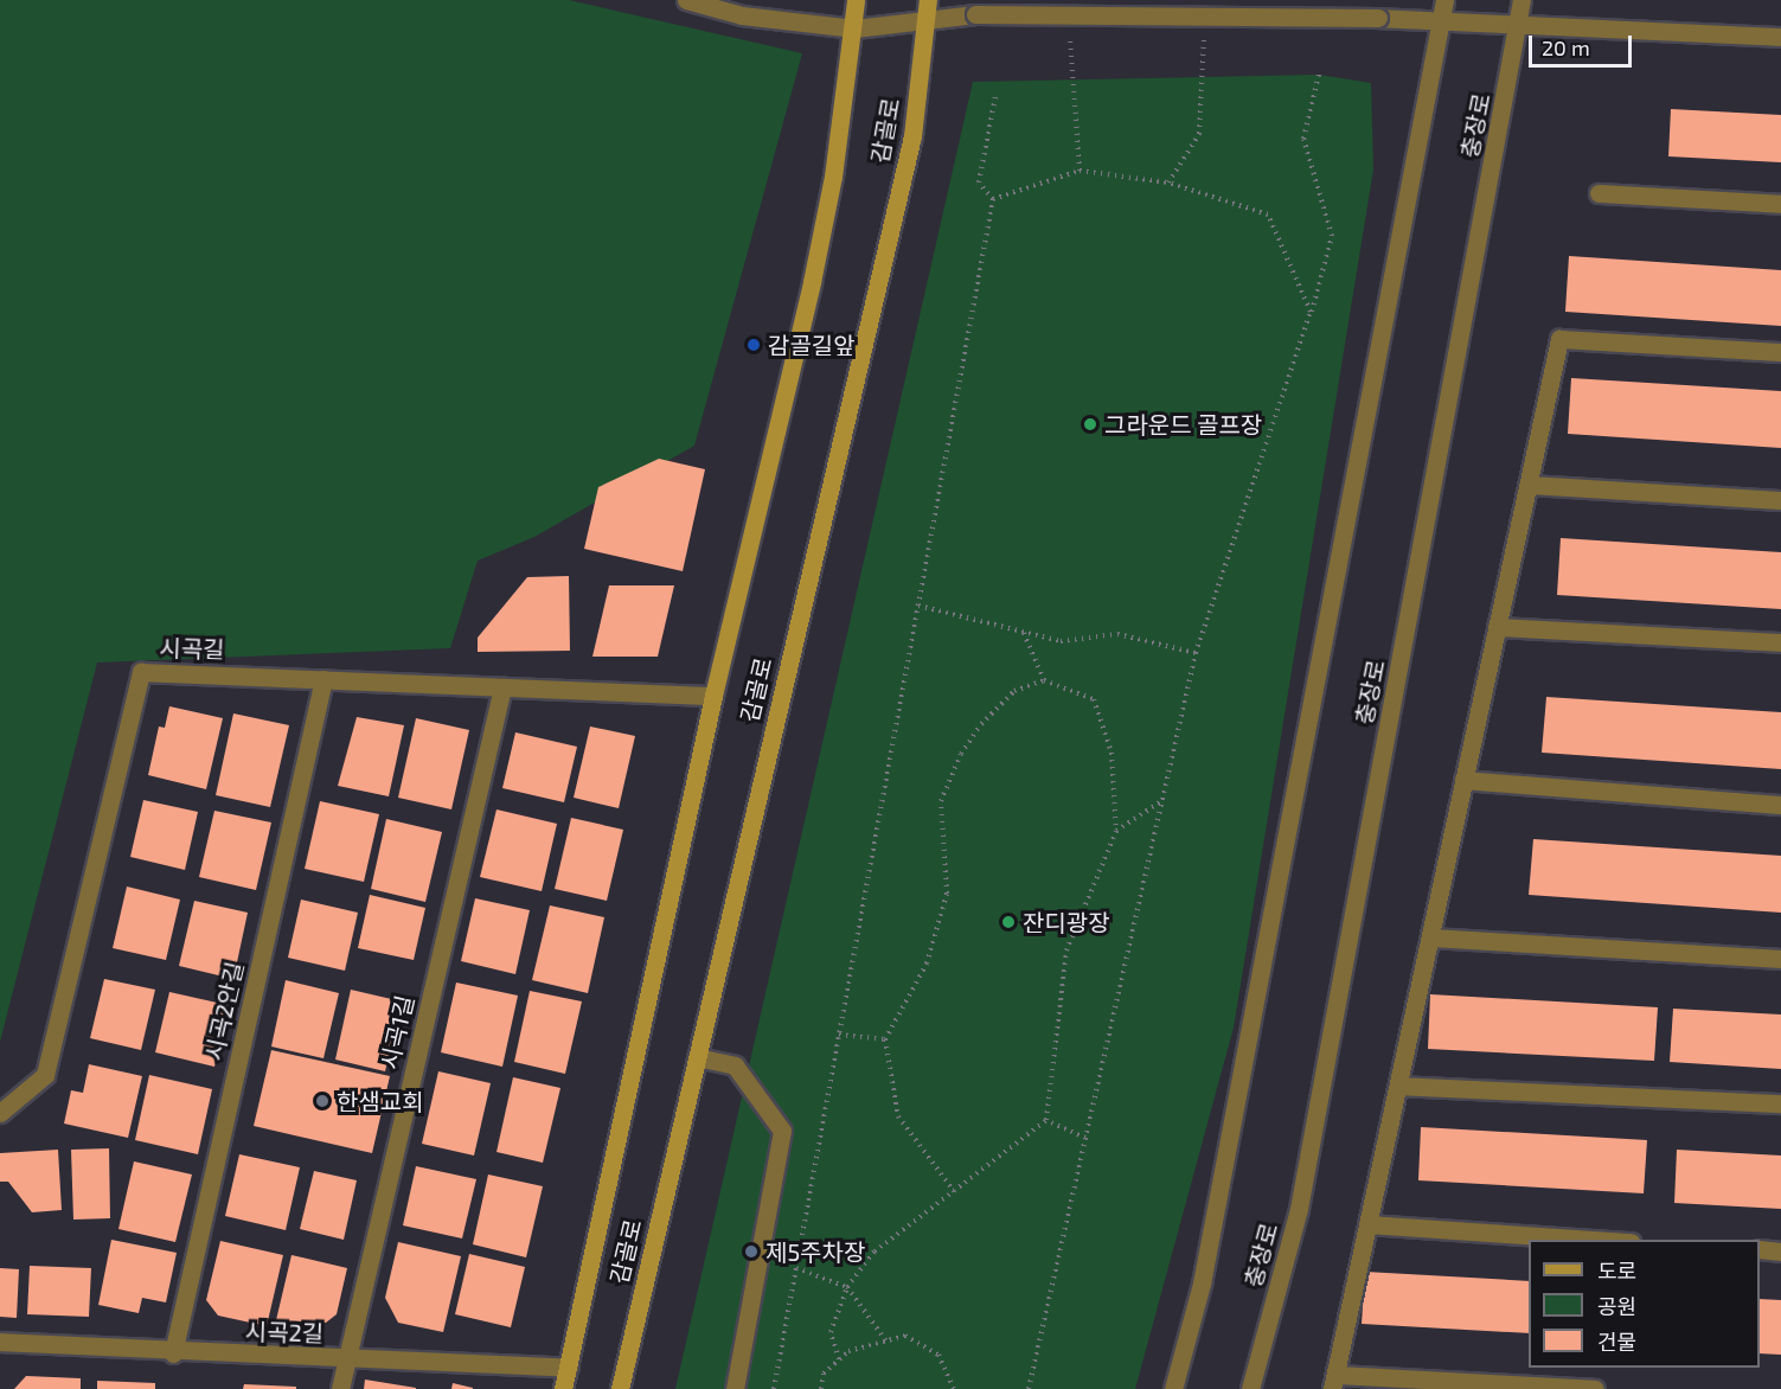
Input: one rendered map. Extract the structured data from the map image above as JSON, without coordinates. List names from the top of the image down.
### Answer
{
  "streets": {
    "main road": ["감골로"],
    "street": [
      "충장로",
      "시곡길",
      "시곡2안길",
      "시곡1길",
      "시곡2길"
    ]
  },
  "crossings": [
    ["감골로", "시곡길"],
    ["감골로", "시곡2길"],
    ["시곡길", "시곡2안길"],
    ["시곡길", "시곡1길"],
    ["시곡2안길", "시곡2길"],
    ["시곡1길", "시곡2길"]
  ],
  "places": [
    "감골길앞",
    "그라운드 골프장",
    "잔디광장",
    "한샘교회",
    "제5주차장"
  ],
  "legend": ["도로", "공원", "건물"],
  "scale_bar": "20 m"
}
